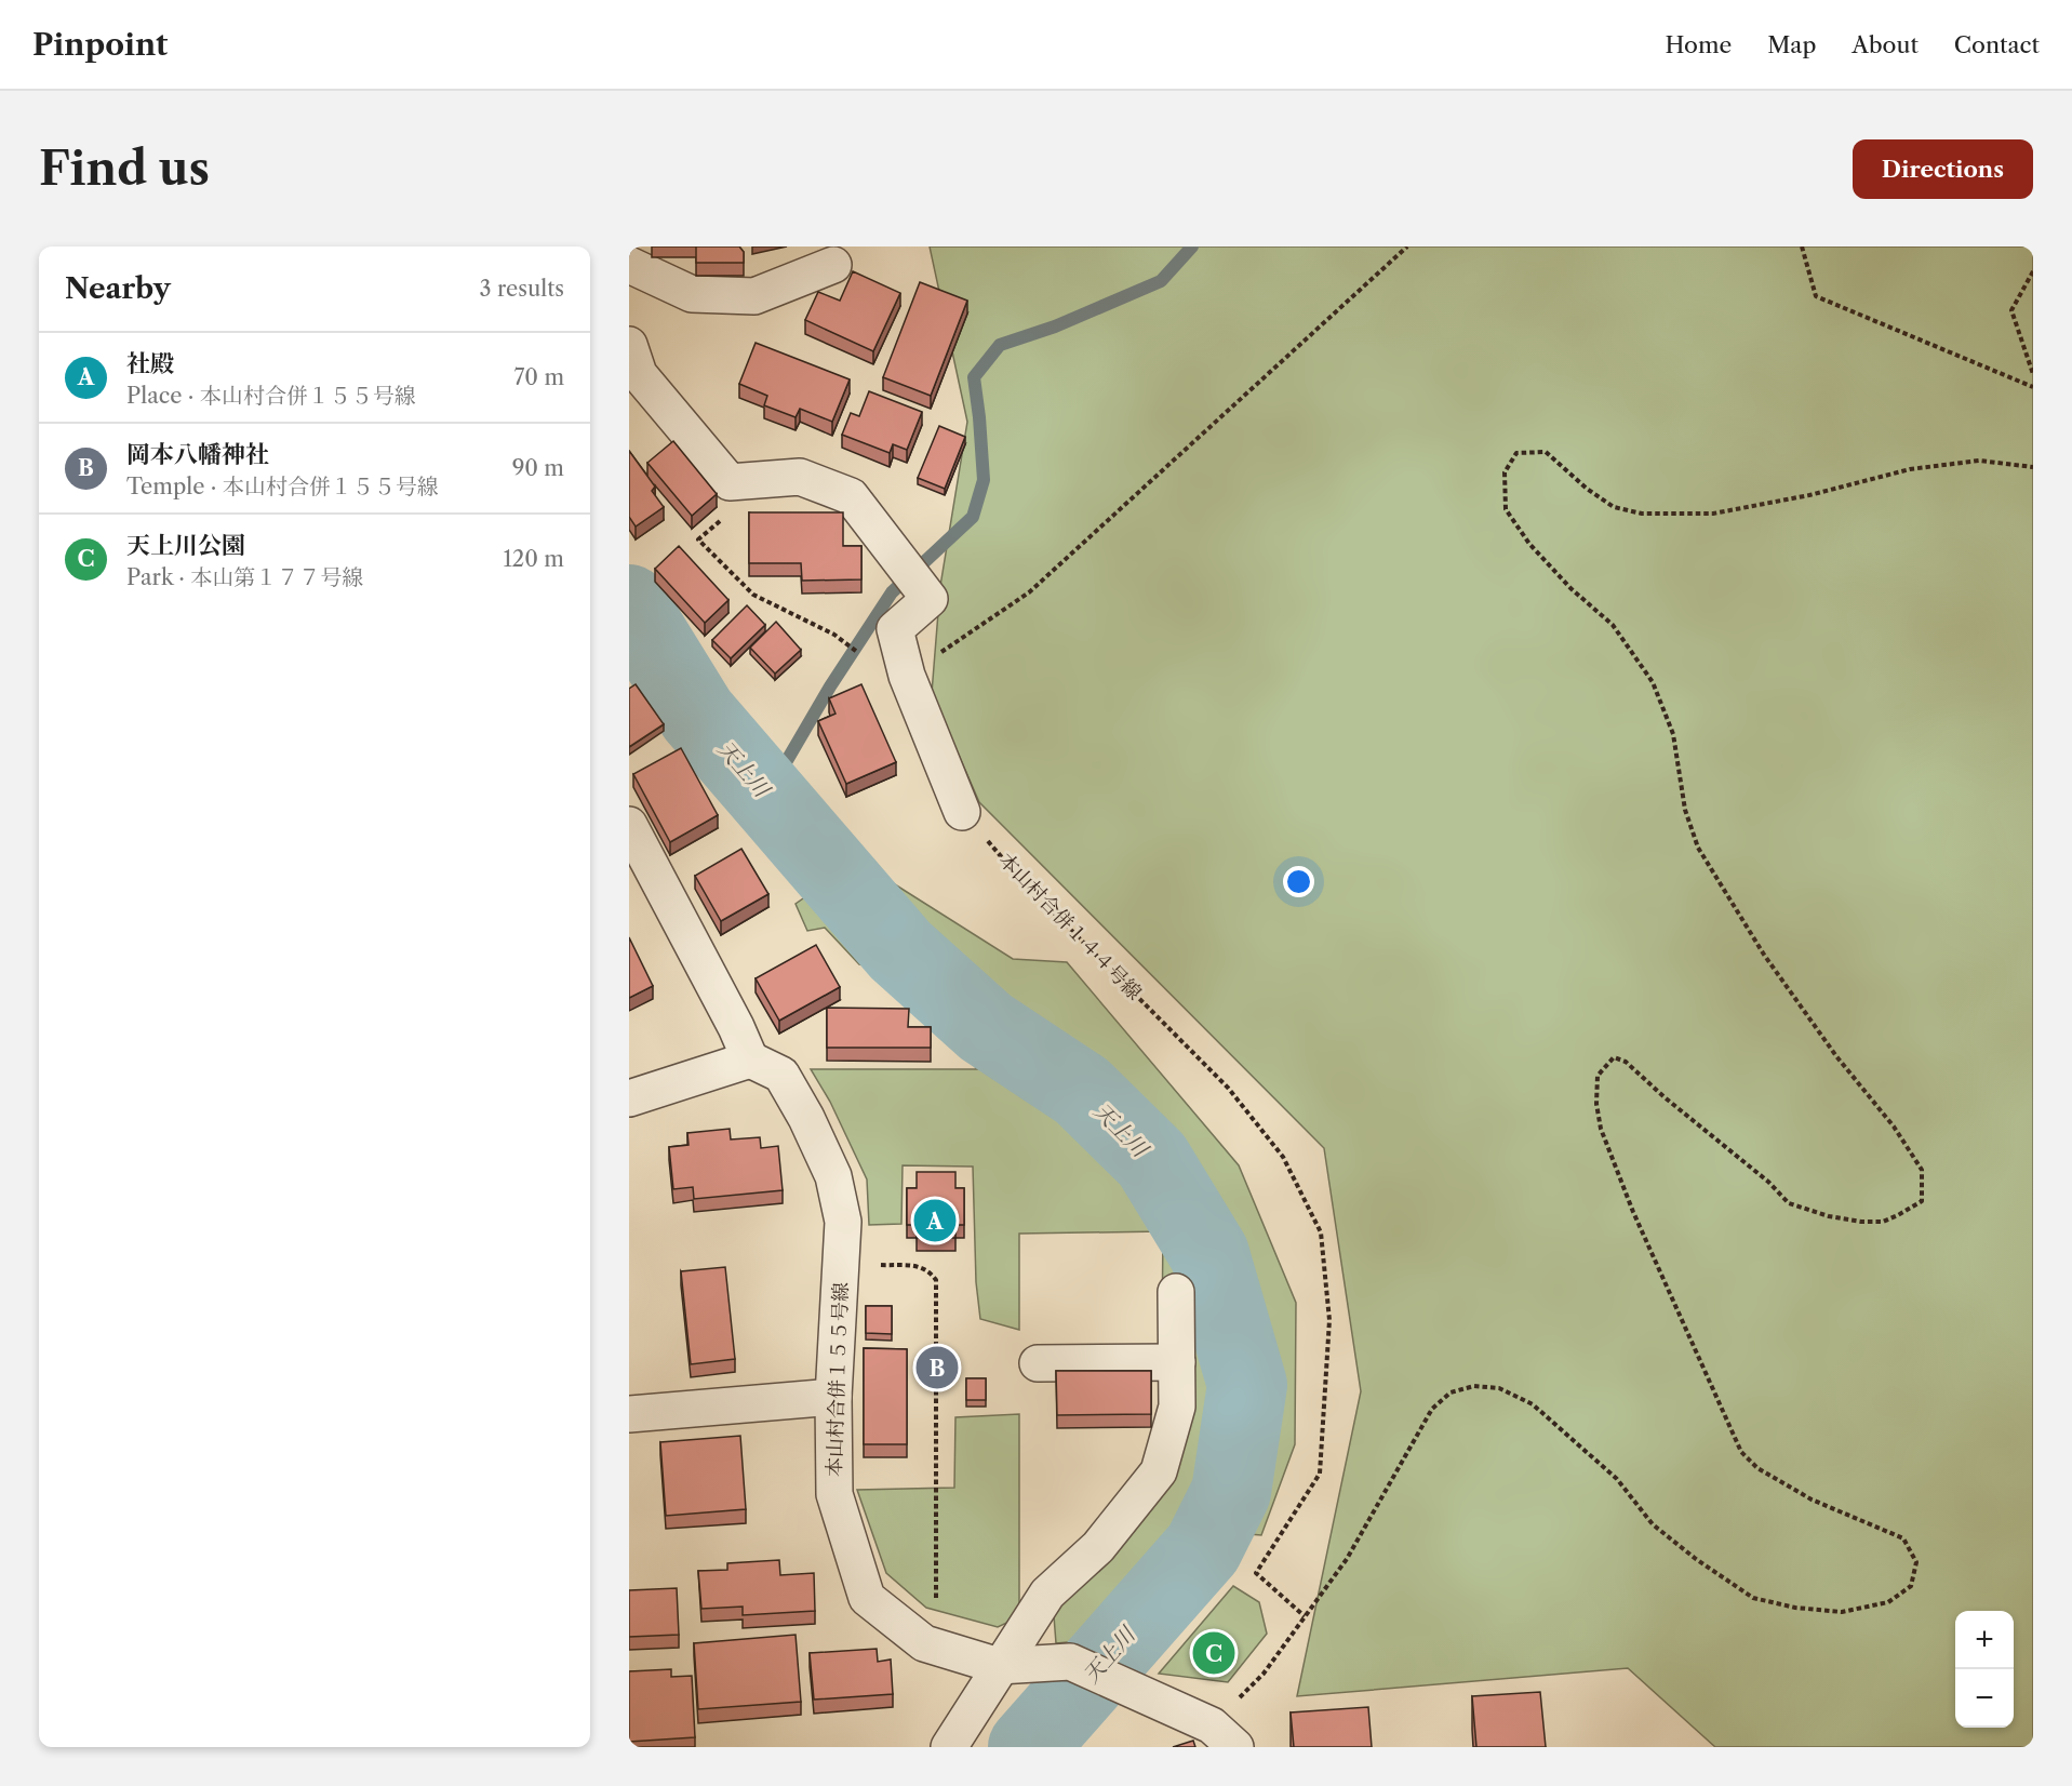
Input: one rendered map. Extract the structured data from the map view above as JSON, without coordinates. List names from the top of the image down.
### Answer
{
  "streets": {
    "street": ["本山村合併１５５号線"],
    "path": ["本山村合併１４４号線"]
  },
  "water": ["天上川"],
  "page": {
    "header": "Pinpoint",
    "nav": [
      "Home",
      "Map",
      "About",
      "Contact"
    ],
    "buttons": "Directions",
    "title": "Find us",
    "heading": ["Nearby", "3 results"],
    "list": [
      {
        "mark": "A",
        "name": "社殿",
        "note": "Place · 本山村合併１５５号線",
        "value": "70 m"
      },
      {
        "mark": "B",
        "name": "岡本八幡神社",
        "note": "Temple · 本山村合併１５５号線",
        "value": "90 m"
      },
      {
        "mark": "C",
        "name": "天上川公園",
        "note": "Park · 本山第１７７号線",
        "value": "120 m"
      }
    ],
    "pins": ["A", "B", "C"],
    "map_buttons": ["+", "−"]
  }
}
